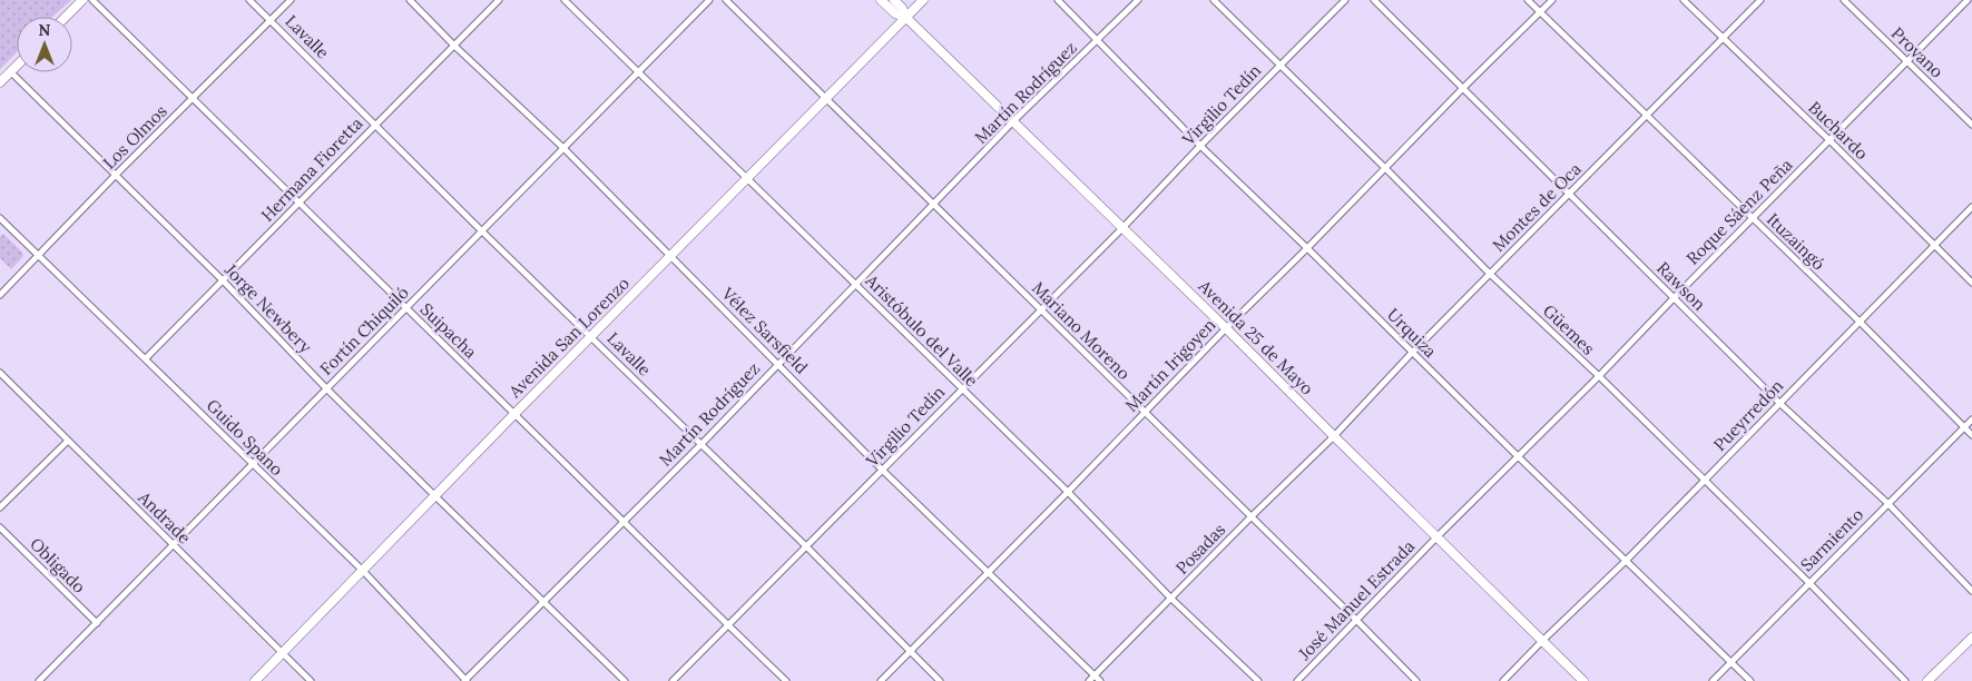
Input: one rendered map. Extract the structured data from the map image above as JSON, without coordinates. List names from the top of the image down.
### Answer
{
  "streets": {
    "main road": ["Avenida San Lorenzo", "Avenida 25 de Mayo"],
    "street": [
      "Lavalle",
      "Provano",
      "Martín Rodríguez",
      "Virgilio Tedín",
      "Buchardo",
      "Los Olmos",
      "Hermana Fioretta",
      "Montes de Oca",
      "Roque Sáenz Peña",
      "Ituzaingó",
      "Rawson",
      "Jorge Newbery",
      "Güemes",
      "Fortín Chiquiló",
      "Suipacha",
      "Vélez Sarsfield",
      "Aristóbulo del Valle",
      "Mariano Moreno",
      "Urquiza",
      "Martín Irigoyen",
      "Pueyrredón",
      "Guido Spano",
      "Andrade",
      "Sarmiento",
      "Posadas",
      "Obligado",
      "José Manuel Estrada"
    ]
  },
  "crossings": [
    ["Lavalle", "Martín Rodríguez"],
    ["Lavalle", "Virgilio Tedín"],
    ["Lavalle", "Los Olmos"],
    ["Lavalle", "Hermana Fioretta"],
    ["Lavalle", "Fortín Chiquiló"],
    ["Lavalle", "Avenida San Lorenzo"],
    ["Lavalle", "Martín Irigoyen"],
    ["Provano", "Roque Sáenz Peña"],
    ["Martín Rodríguez", "Jorge Newbery"],
    ["Martín Rodríguez", "Suipacha"],
    ["Martín Rodríguez", "Vélez Sarsfield"],
    ["Martín Rodríguez", "Aristóbulo del Valle"],
    ["Martín Rodríguez", "Mariano Moreno"],
    ["Martín Rodríguez", "Urquiza"],
    ["Martín Rodríguez", "Avenida 25 de Mayo"],
    ["Martín Rodríguez", "Guido Spano"],
    ["Virgilio Tedín", "Güemes"],
    ["Virgilio Tedín", "Suipacha"],
    ["Virgilio Tedín", "Vélez Sarsfield"],
    ["Virgilio Tedín", "Aristóbulo del Valle"],
    ["Virgilio Tedín", "Mariano Moreno"],
    ["Virgilio Tedín", "Urquiza"],
    ["Virgilio Tedín", "Avenida 25 de Mayo"],
    ["Buchardo", "Montes de Oca"],
    ["Buchardo", "Roque Sáenz Peña"],
    ["Buchardo", "Pueyrredón"],
    ["Los Olmos", "Jorge Newbery"],
    ["Los Olmos", "Suipacha"],
    ["Los Olmos", "Guido Spano"],
    ["Hermana Fioretta", "Jorge Newbery"],
    ["Hermana Fioretta", "Suipacha"],
    ["Hermana Fioretta", "Vélez Sarsfield"],
    ["Hermana Fioretta", "Guido Spano"],
    ["Montes de Oca", "Ituzaingó"],
    ["Montes de Oca", "Rawson"],
    ["Montes de Oca", "Güemes"],
    ["Montes de Oca", "Urquiza"],
    ["Montes de Oca", "Avenida 25 de Mayo"],
    ["Montes de Oca", "Posadas"],
    ["Roque Sáenz Peña", "Ituzaingó"],
    ["Roque Sáenz Peña", "Rawson"],
    ["Roque Sáenz Peña", "Güemes"],
    ["Roque Sáenz Peña", "Urquiza"],
    ["Roque Sáenz Peña", "Avenida 25 de Mayo"],
    ["Roque Sáenz Peña", "José Manuel Estrada"],
    ["Ituzaingó", "Martín Irigoyen"],
    ["Ituzaingó", "Pueyrredón"],
    ["Ituzaingó", "Sarmiento"],
    ["Rawson", "Martín Irigoyen"],
    ["Rawson", "Pueyrredón"],
    ["Rawson", "Sarmiento"],
    ["Jorge Newbery", "Fortín Chiquiló"],
    ["Jorge Newbery", "Avenida San Lorenzo"],
    ["Güemes", "Martín Irigoyen"],
    ["Güemes", "Pueyrredón"],
    ["Güemes", "Sarmiento"],
    ["Fortín Chiquiló", "Suipacha"],
    ["Fortín Chiquiló", "Vélez Sarsfield"],
    ["Fortín Chiquiló", "Aristóbulo del Valle"],
    ["Fortín Chiquiló", "Guido Spano"],
    ["Fortín Chiquiló", "Andrade"],
    ["Fortín Chiquiló", "Obligado"],
    ["Suipacha", "Avenida San Lorenzo"],
    ["Vélez Sarsfield", "Avenida San Lorenzo"],
    ["Vélez Sarsfield", "Martín Irigoyen"],
    ["Vélez Sarsfield", "Posadas"],
    ["Aristóbulo del Valle", "Avenida San Lorenzo"],
    ["Aristóbulo del Valle", "Martín Irigoyen"],
    ["Aristóbulo del Valle", "Posadas"],
    ["Mariano Moreno", "Avenida San Lorenzo"],
    ["Mariano Moreno", "Martín Irigoyen"],
    ["Mariano Moreno", "Posadas"],
    ["Mariano Moreno", "José Manuel Estrada"],
    ["Urquiza", "Martín Irigoyen"],
    ["Urquiza", "Pueyrredón"],
    ["Urquiza", "Sarmiento"],
    ["Avenida San Lorenzo", "Avenida 25 de Mayo"],
    ["Avenida San Lorenzo", "Guido Spano"],
    ["Avenida San Lorenzo", "Andrade"],
    ["Avenida 25 de Mayo", "Martín Irigoyen"],
    ["Avenida 25 de Mayo", "Pueyrredón"],
    ["Avenida 25 de Mayo", "Posadas"],
    ["Avenida 25 de Mayo", "José Manuel Estrada"]
  ],
  "north": "top"
}
